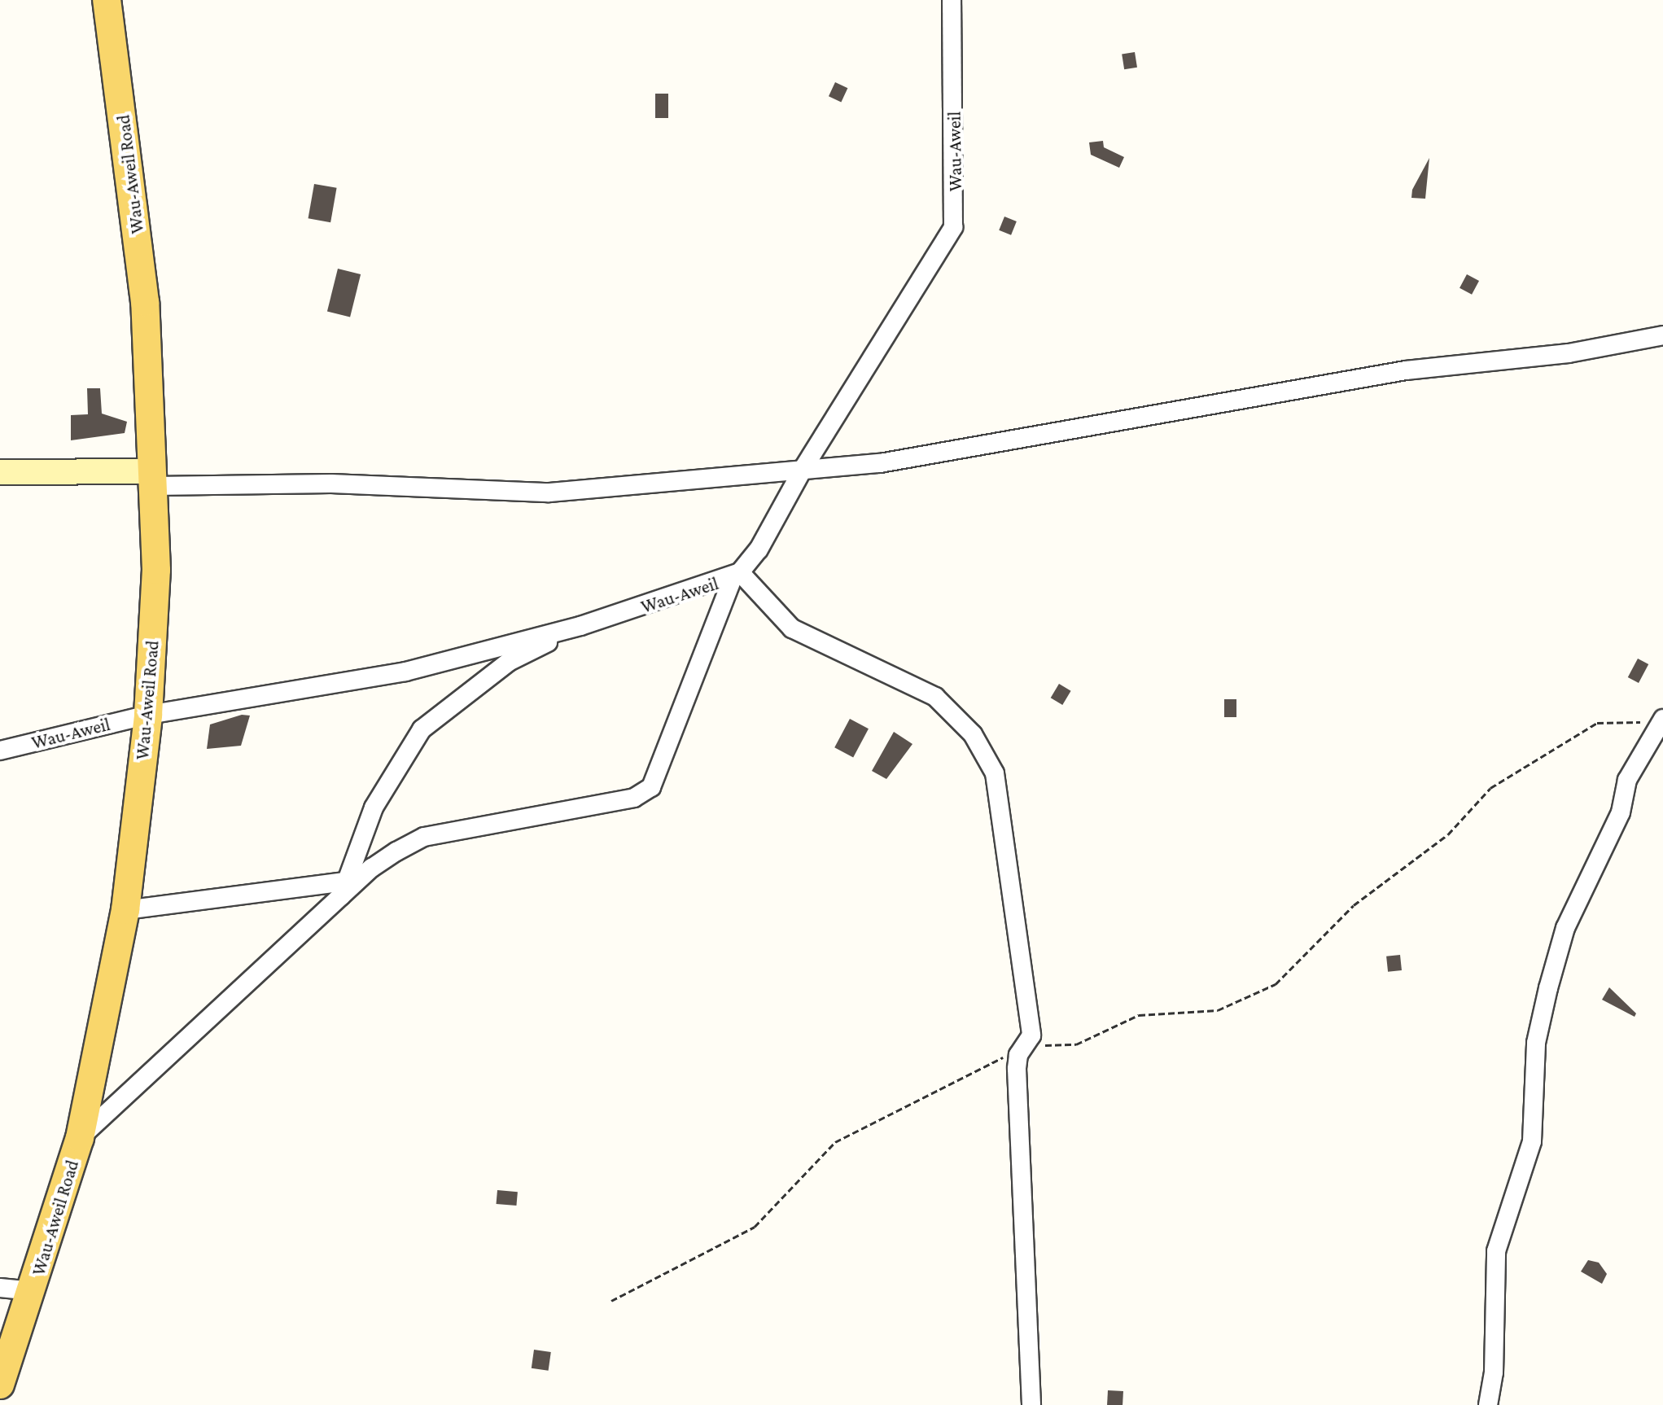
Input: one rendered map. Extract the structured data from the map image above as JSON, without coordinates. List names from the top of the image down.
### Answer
{
  "streets": {
    "main road": ["Wau-Aweil Road"],
    "street": ["Wau-Aweil"]
  },
  "crossings": [
    ["Wau-Aweil", "Wau-Aweil Road"]
  ]
}
